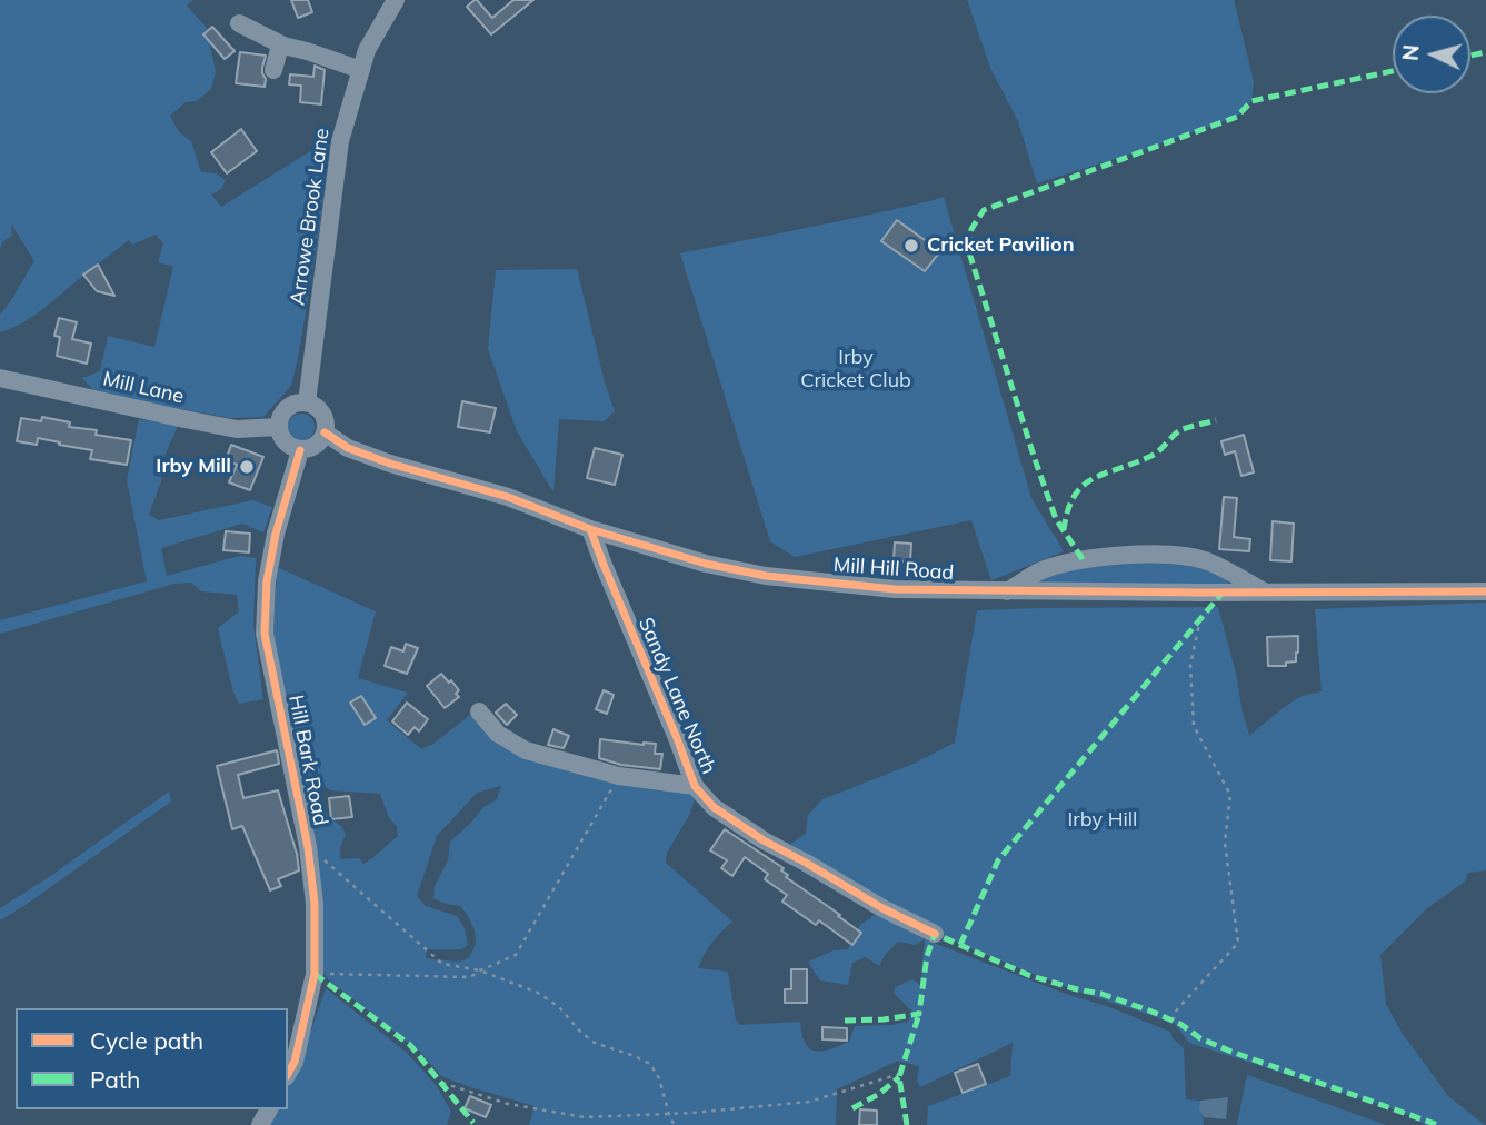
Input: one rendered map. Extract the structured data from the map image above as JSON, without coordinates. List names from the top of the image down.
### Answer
{
  "streets": {
    "street": [
      "Arrowe Brook Lane",
      "Mill Lane",
      "Mill Hill Road",
      "Sandy Lane North",
      "Hill Bark Road"
    ]
  },
  "crossings": [
    ["Arrowe Brook Lane", "Mill Lane"],
    ["Arrowe Brook Lane", "Mill Hill Road"],
    ["Arrowe Brook Lane", "Hill Bark Road"],
    ["Mill Lane", "Mill Hill Road"],
    ["Mill Lane", "Hill Bark Road"],
    ["Mill Hill Road", "Sandy Lane North"],
    ["Mill Hill Road", "Hill Bark Road"]
  ],
  "parks": ["Irby Cricket Club", "Irby Hill"],
  "places": ["Cricket Pavilion", "Irby Mill"],
  "legend": ["Cycle path", "Path"],
  "north": "left"
}
